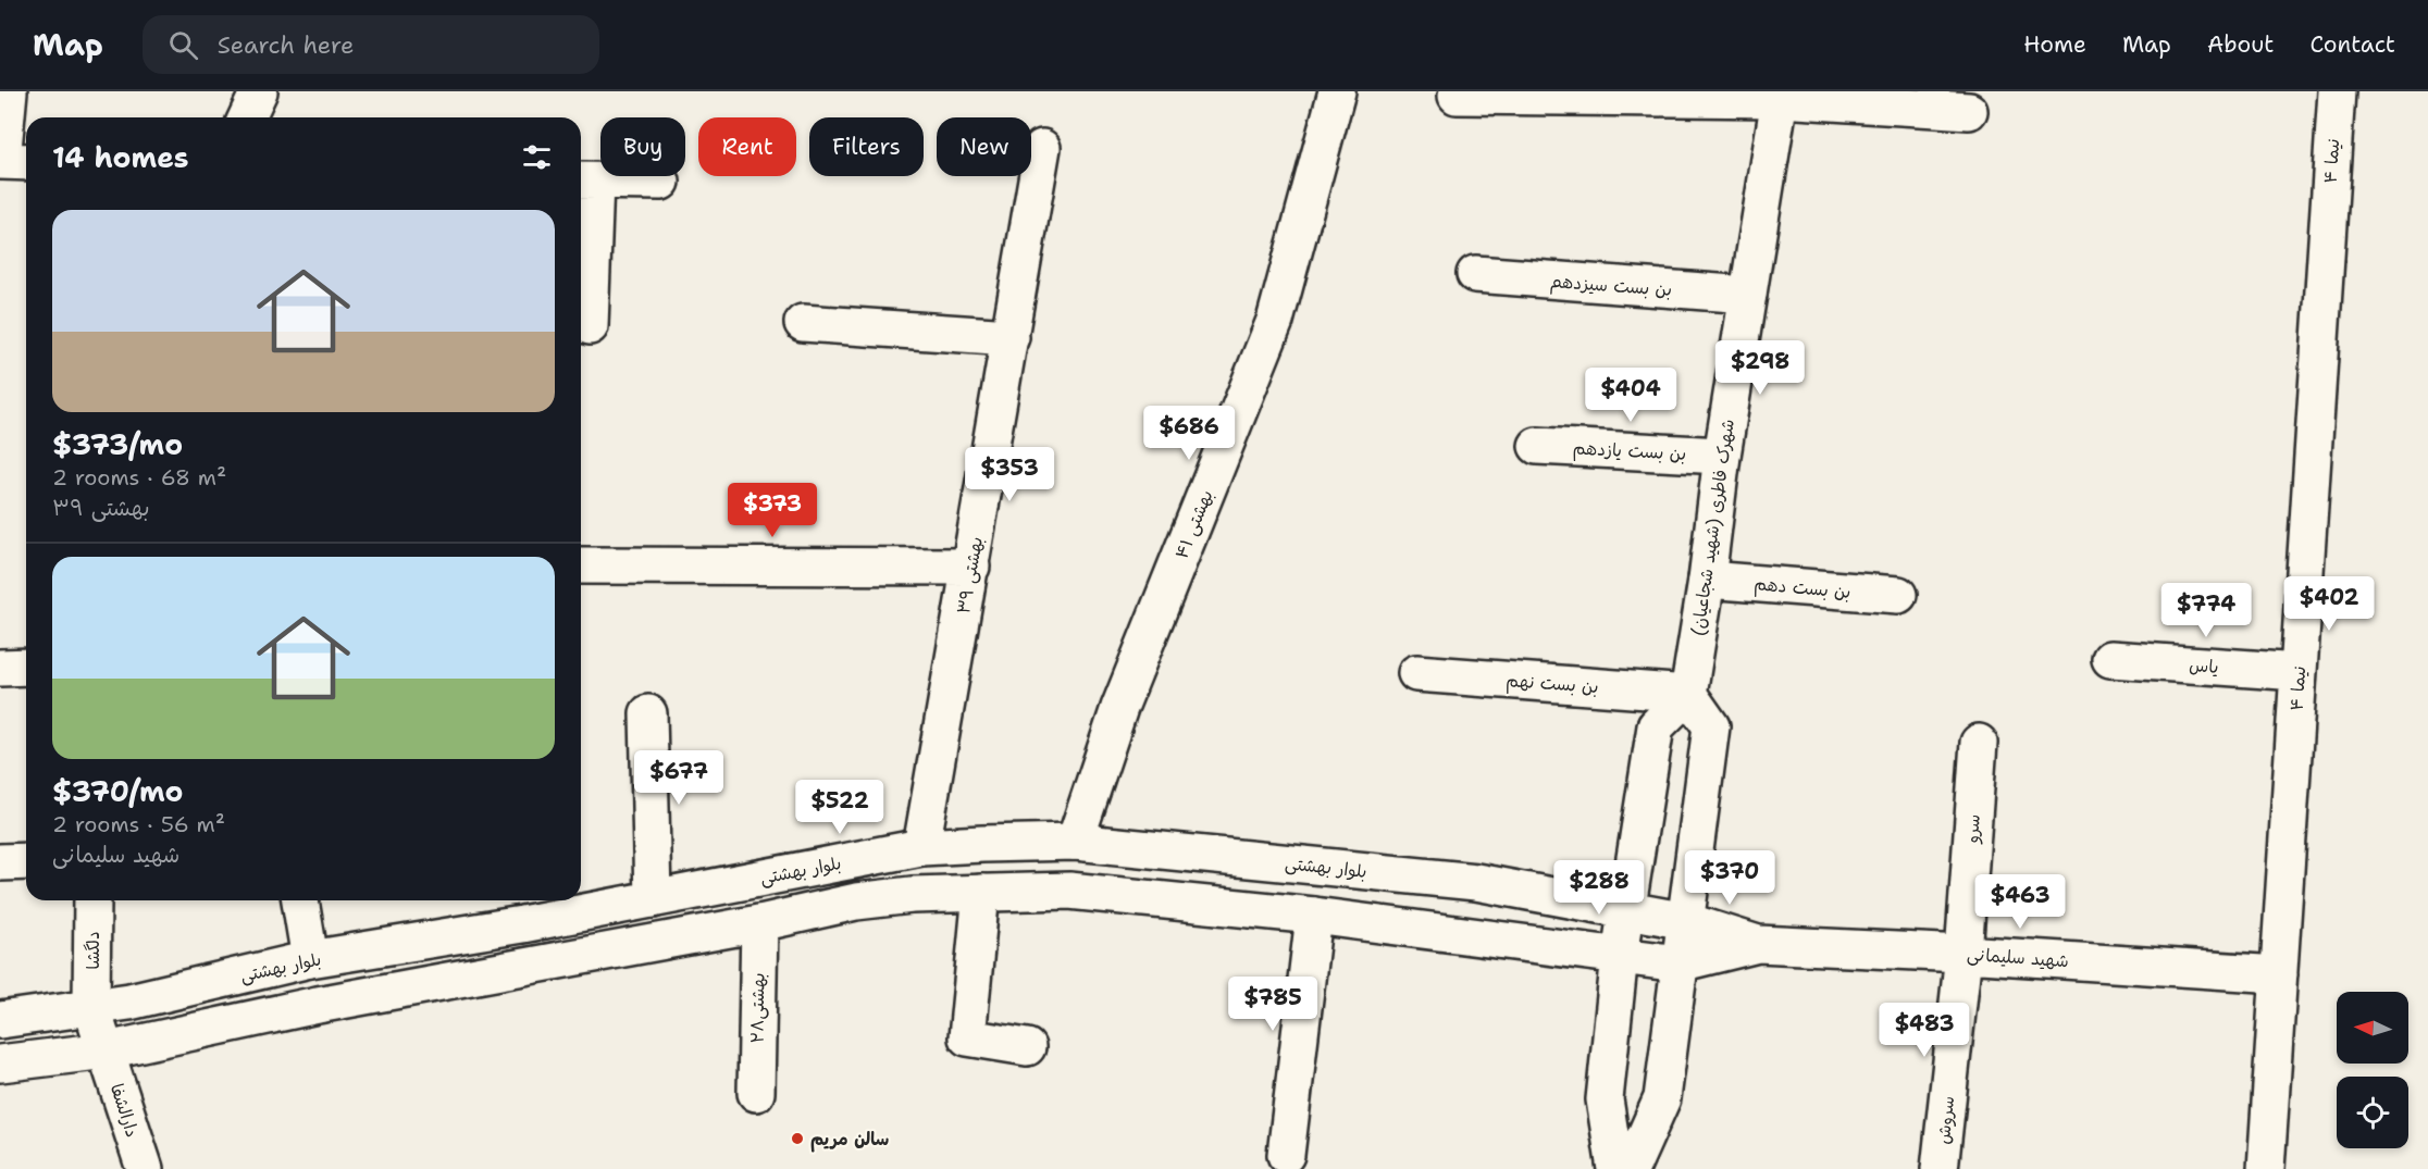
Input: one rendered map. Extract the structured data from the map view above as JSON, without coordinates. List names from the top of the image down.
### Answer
{
  "streets": {
    "street": [
      "نیما ۴",
      "بن بست سیزدهم",
      "بن بست یازدهم",
      "بهشتی ۴۱",
      "شهرک فاطری (شهید شجاعیان)",
      "بهشتی ۳۹",
      "بن بست دهم",
      "یاس",
      "بن بست نهم",
      "سرو",
      "بلوار بهشتی",
      "دلگشا",
      "شهید سلیمانی",
      "بهشتی۲۸",
      "دارالشفا",
      "سروش"
    ]
  },
  "crossings": [
    ["نیما ۴", "یاس"],
    ["نیما ۴", "شهید سلیمانی"],
    ["بن بست سیزدهم", "شهرک فاطری (شهید شجاعیان)"],
    ["بن بست یازدهم", "شهرک فاطری (شهید شجاعیان)"],
    ["بهشتی ۴۱", "بلوار بهشتی"],
    ["شهرک فاطری (شهید شجاعیان)", "بن بست دهم"],
    ["شهرک فاطری (شهید شجاعیان)", "بن بست نهم"],
    ["بهشتی ۳۹", "بلوار بهشتی"],
    ["سرو", "شهید سلیمانی"],
    ["سرو", "سروش"],
    ["بلوار بهشتی", "دلگشا"],
    ["بلوار بهشتی", "شهید سلیمانی"],
    ["دلگشا", "دارالشفا"],
    ["شهید سلیمانی", "سروش"]
  ],
  "places": ["سالن مریم"],
  "north": "left",
  "page": {
    "header": "Map",
    "search": "Search here",
    "nav": [
      "Home",
      "Map",
      "About",
      "Contact"
    ],
    "chip": [
      "Buy",
      "Rent",
      "Filters",
      "New"
    ],
    "heading": "14 homes",
    "list": [
      {
        "name": "$373/mo",
        "note": "2 rooms · 68 m² · بهشتی ۳۹"
      },
      {
        "name": "$370/mo",
        "note": "2 rooms · 56 m² · شهید سلیمانی"
      }
    ],
    "price": [
      "$298",
      "$404",
      "$686",
      "$353",
      "$373",
      "$402",
      "$774",
      "$677",
      "$522",
      "$370",
      "$288",
      "$463",
      "$785",
      "$483"
    ]
  }
}
